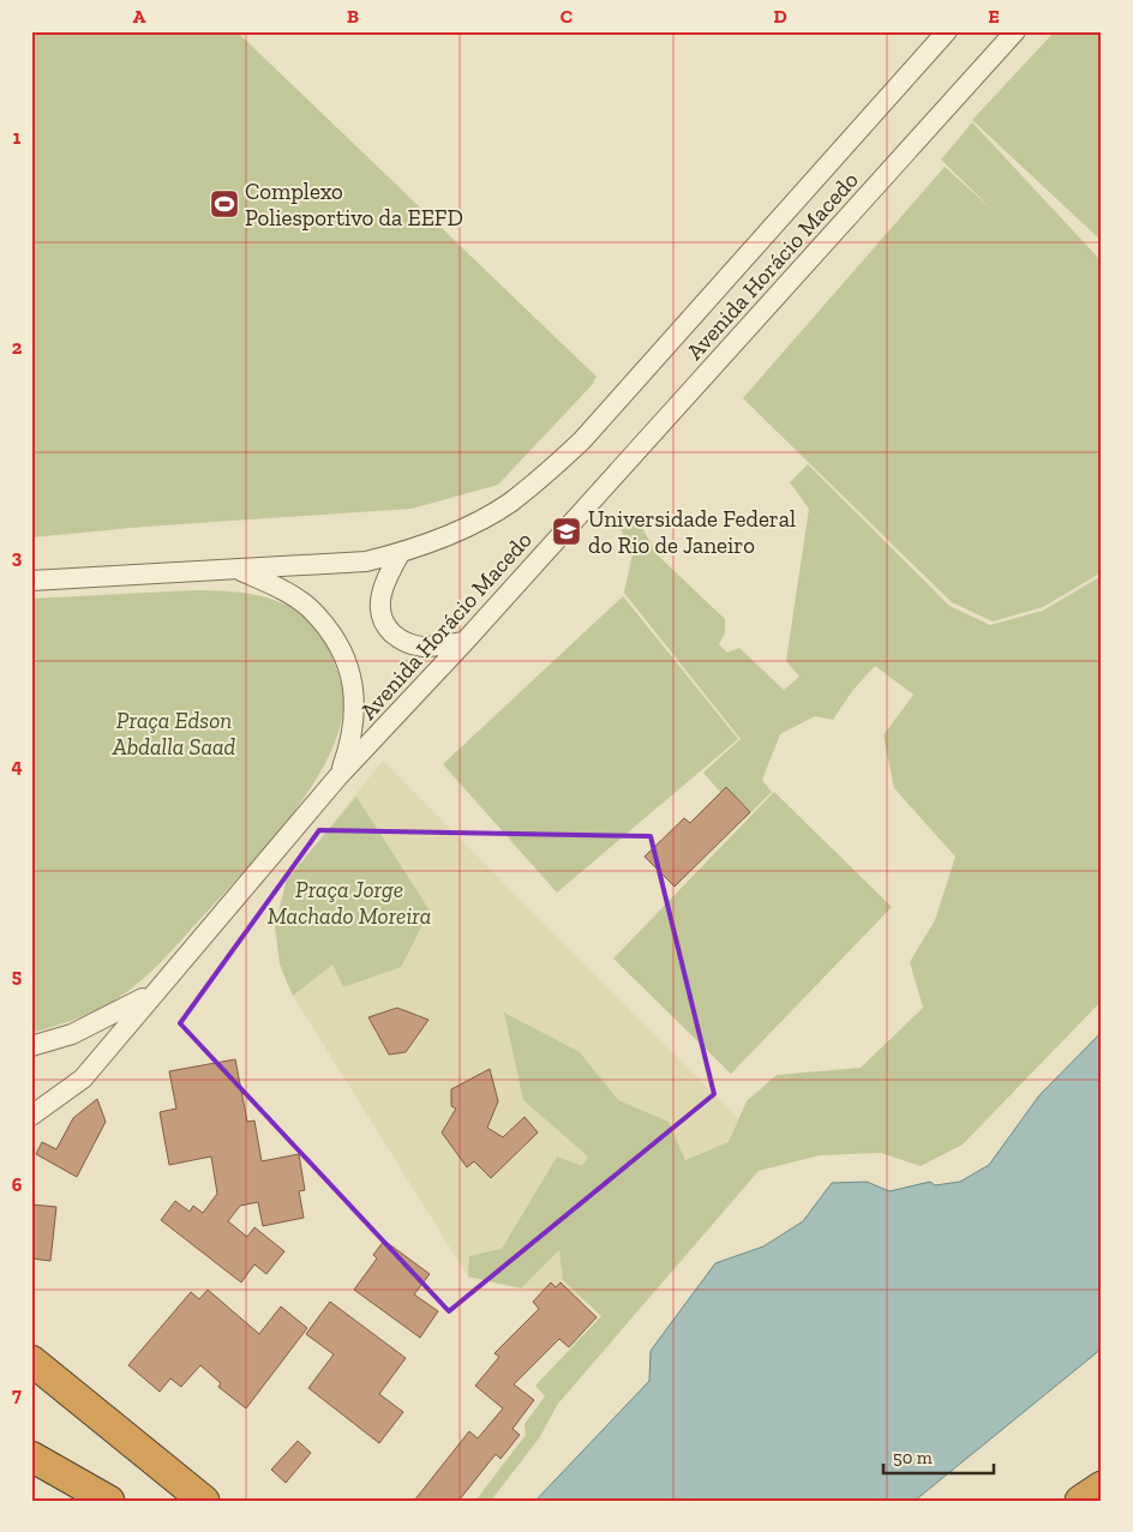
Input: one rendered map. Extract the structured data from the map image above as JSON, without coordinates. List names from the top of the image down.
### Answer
{
  "streets": {
    "street": ["Avenida Horácio Macedo"]
  },
  "parks": ["Praça Edson Abdalla Saad", "Praça Jorge Machado Moreira"],
  "places": {
    "sports": ["Complexo Poliesportivo da EEFD"],
    "school or university": ["Universidade Federal do Rio de Janeiro"]
  },
  "scale_bar": "50 m",
  "grid": {
    "columns": [
      "A",
      "B",
      "C",
      "D",
      "E"
    ],
    "rows": [
      "1",
      "2",
      "3",
      "4",
      "5",
      "6",
      "7"
    ]
  }
}
